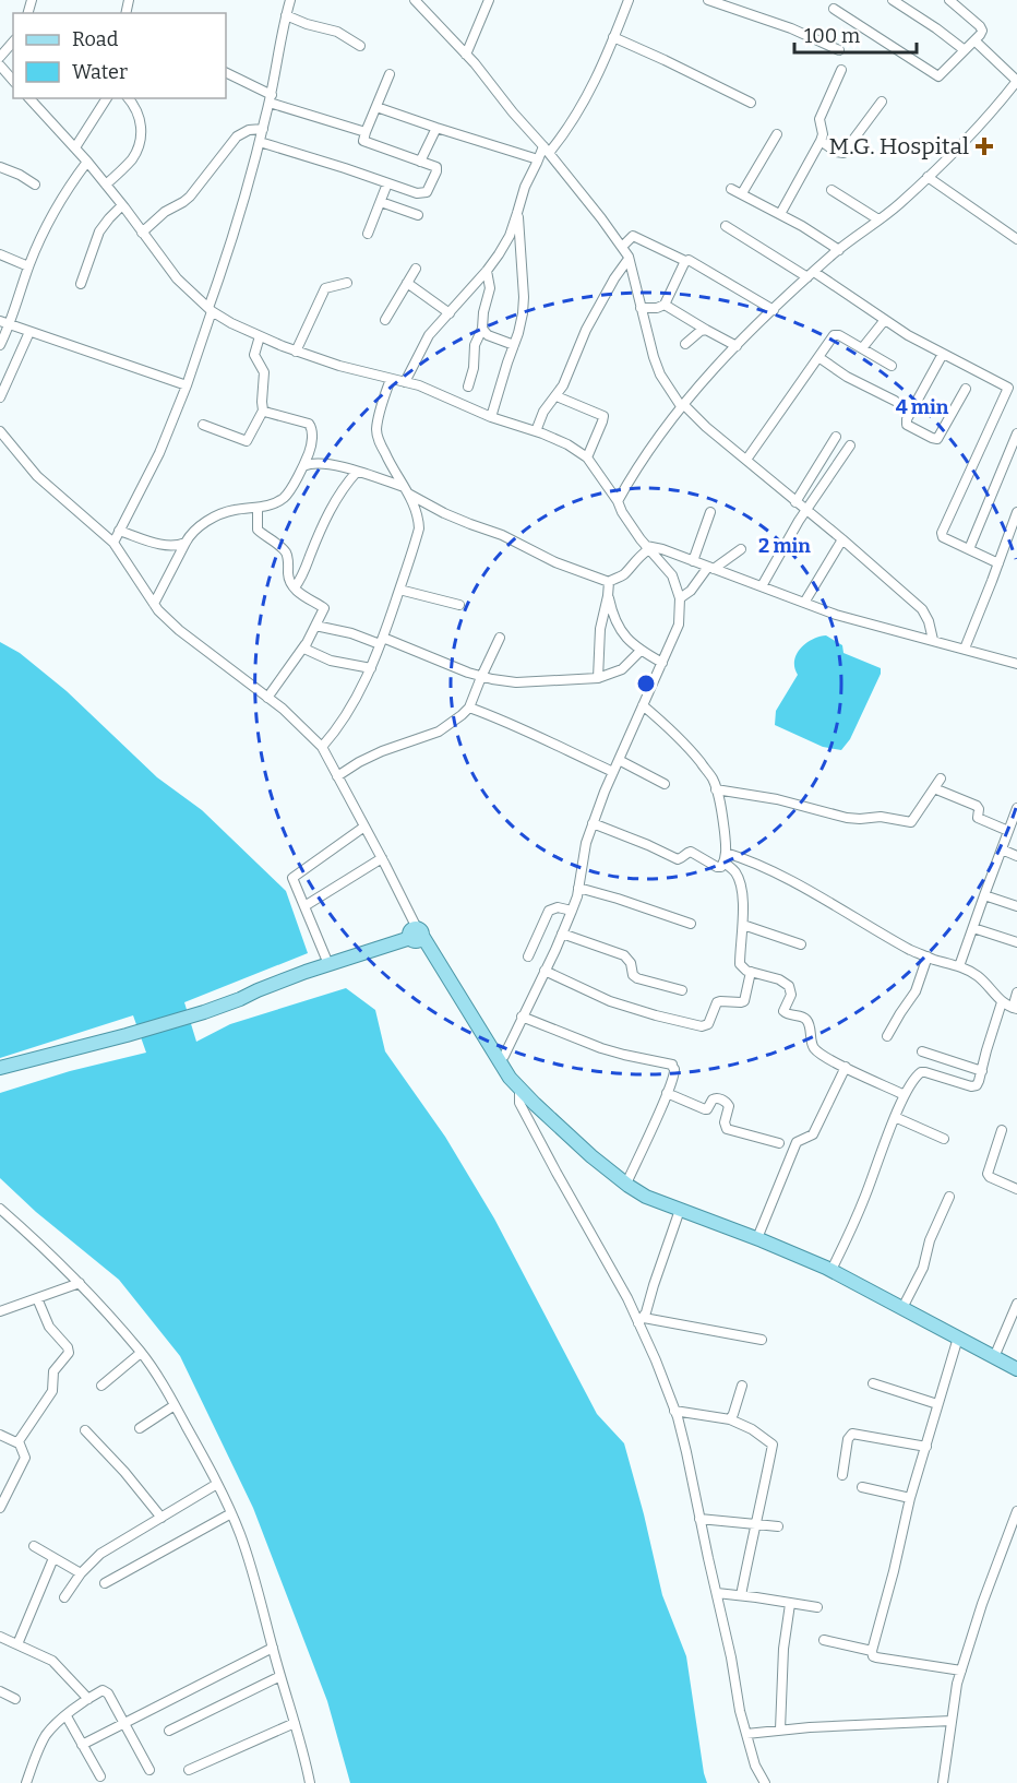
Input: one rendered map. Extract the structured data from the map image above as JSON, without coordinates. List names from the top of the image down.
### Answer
{
  "places": {
    "health": ["M.G. Hospital"]
  },
  "legend": ["Road", "Water"],
  "scale_bar": "100 m",
  "rings": ["4 min", "2 min"]
}
